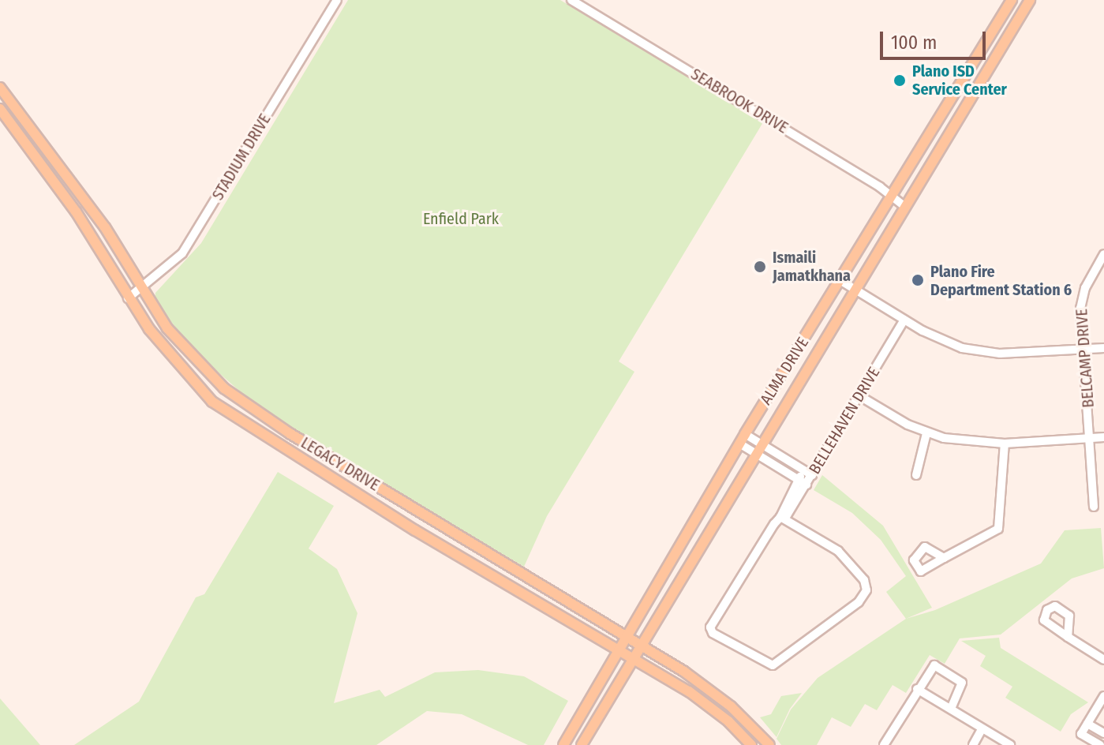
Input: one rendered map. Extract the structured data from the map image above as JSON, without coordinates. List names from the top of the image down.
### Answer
{
  "streets": {
    "main road": ["ALMA DRIVE", "LEGACY DRIVE"],
    "street": [
      "SEABROOK DRIVE",
      "STADIUM DRIVE",
      "BELCAMP DRIVE",
      "BELLEHAVEN DRIVE"
    ]
  },
  "crossings": [
    ["SEABROOK DRIVE", "ALMA DRIVE"],
    ["STADIUM DRIVE", "LEGACY DRIVE"],
    ["ALMA DRIVE", "LEGACY DRIVE"]
  ],
  "parks": ["Enfield Park"],
  "places": ["Plano ISD Service Center", "Ismaili Jamatkhana", "Plano Fire Department Station 6"],
  "scale_bar": "100 m"
}
